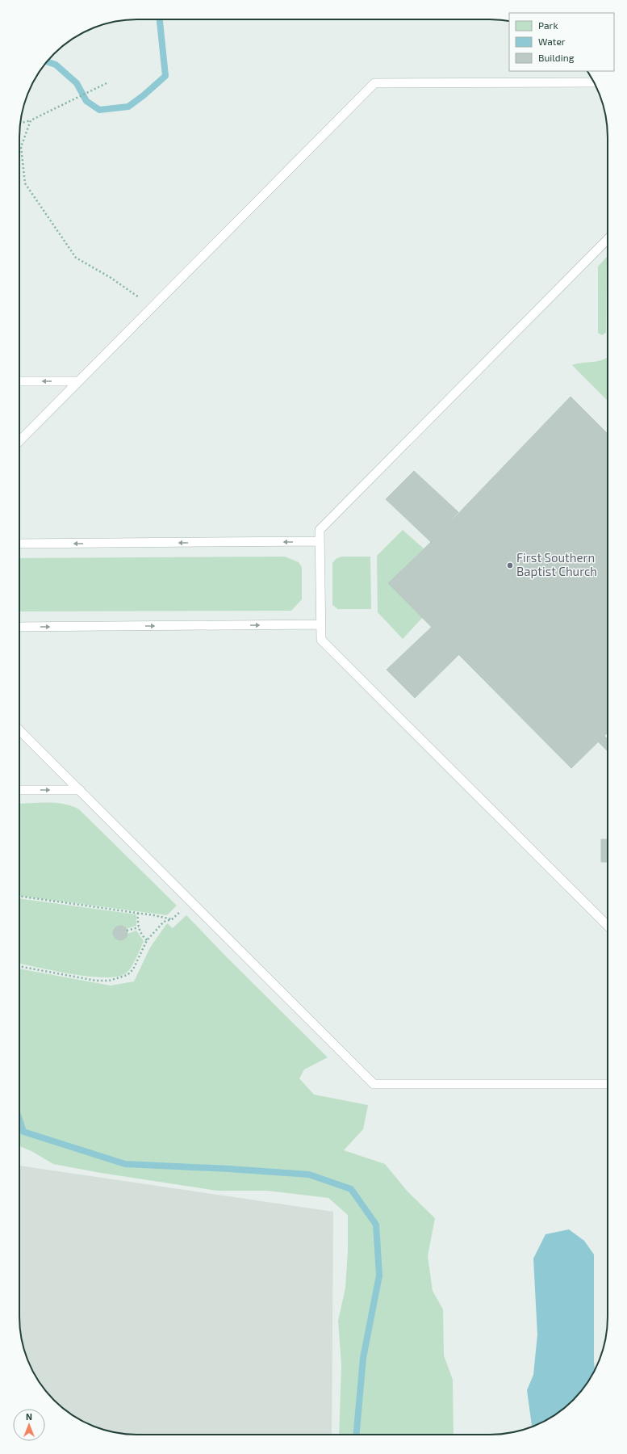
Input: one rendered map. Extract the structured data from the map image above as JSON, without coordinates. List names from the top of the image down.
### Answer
{
  "places": ["First Southern Baptist Church"],
  "legend": ["Park", "Water", "Building"],
  "north": "top"
}
